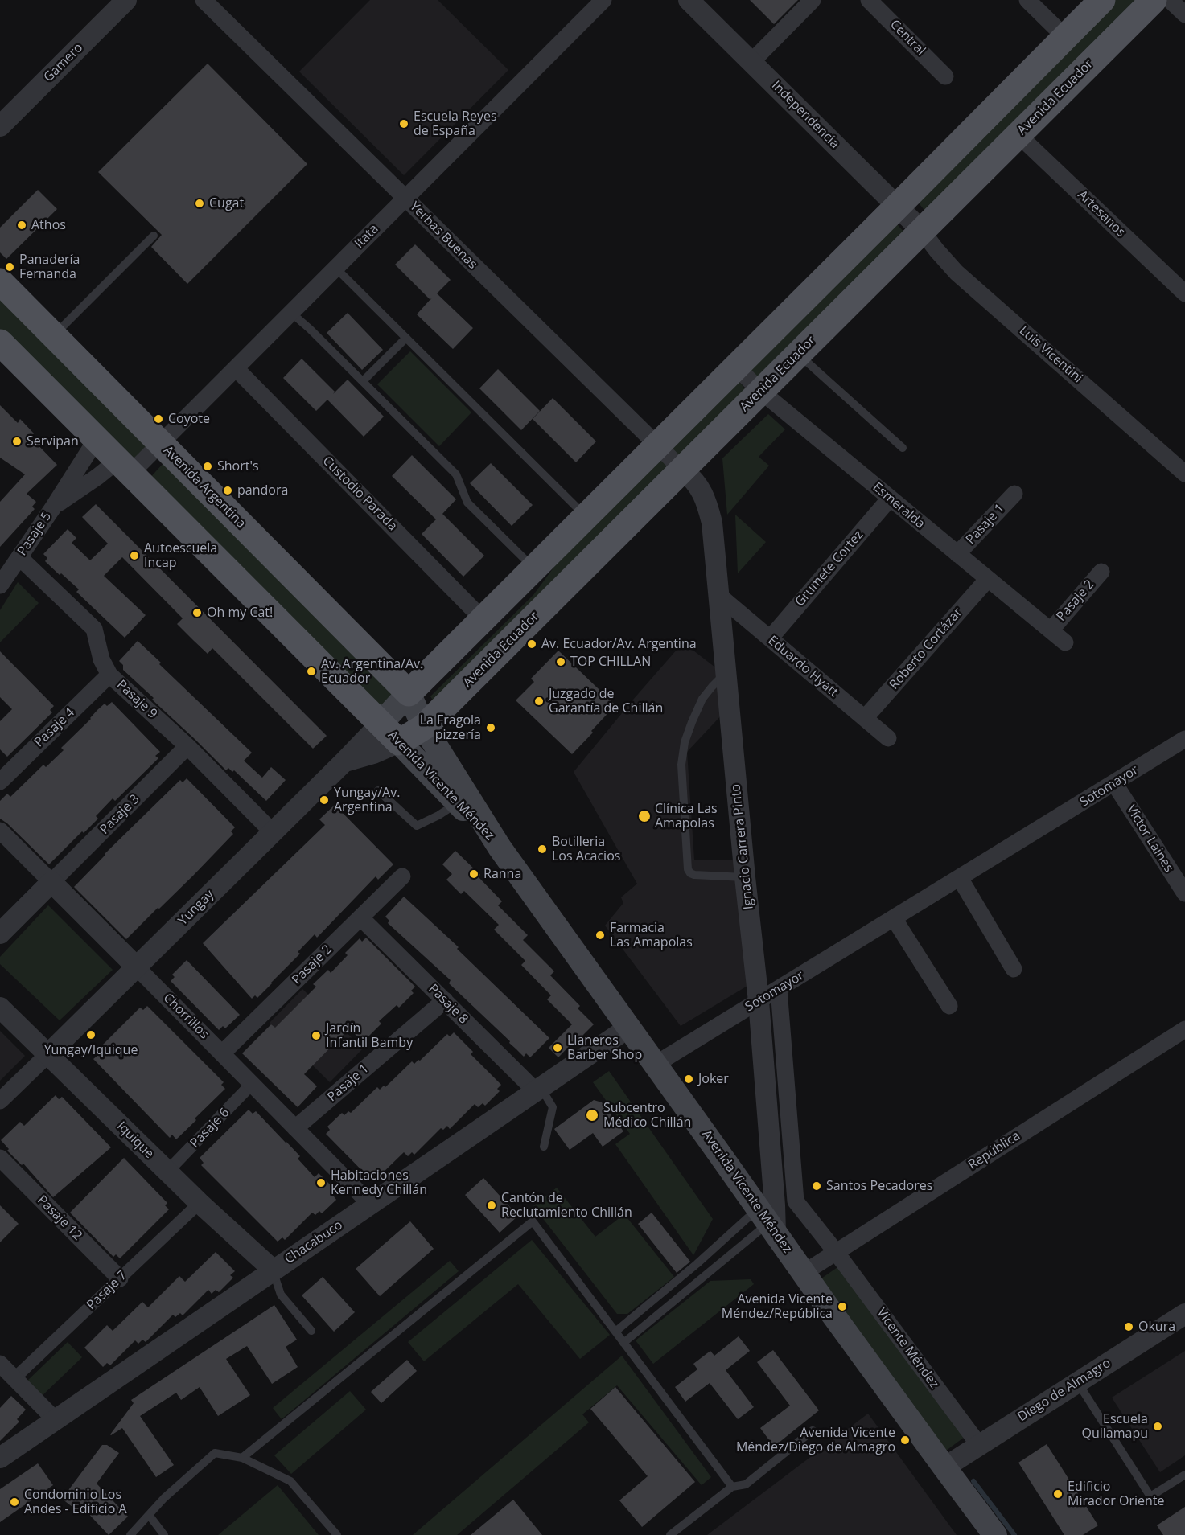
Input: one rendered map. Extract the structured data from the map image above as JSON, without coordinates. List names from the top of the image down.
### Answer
{
  "streets": {
    "main road": ["Avenida Ecuador", "Avenida Argentina", "Avenida Vicente Méndez"],
    "street": [
      "Central",
      "Gamero",
      "Independencia",
      "Artesanos",
      "Yerbas Buenas",
      "Itata",
      "Luis Vicentini",
      "Custodio Parada",
      "Esmeralda",
      "Pasaje 1",
      "Pasaje 5",
      "Grumete Cortez",
      "Pasaje 2",
      "Roberto Cortázar",
      "Eduardo Hyatt",
      "Pasaje 9",
      "Pasaje 4",
      "Sotomayor",
      "Pasaje 3",
      "Víctor Laines",
      "Ignacio Carrera Pinto",
      "Yungay",
      "Pasaje 8",
      "Chorrillos",
      "Pasaje 6",
      "Iquique",
      "República",
      "Pasaje 12",
      "Chacabuco",
      "Pasaje 7",
      "Vicente Méndez",
      "Diego de Almagro"
    ]
  },
  "crossings": [
    ["Avenida Ecuador", "Independencia"],
    ["Avenida Ecuador", "Artesanos"],
    ["Avenida Ecuador", "Yerbas Buenas"],
    ["Avenida Ecuador", "Luis Vicentini"],
    ["Avenida Ecuador", "Esmeralda"],
    ["Avenida Ecuador", "Avenida Vicente Méndez"],
    ["Avenida Ecuador", "Ignacio Carrera Pinto"],
    ["Independencia", "Luis Vicentini"],
    ["Yerbas Buenas", "Itata"],
    ["Yerbas Buenas", "Ignacio Carrera Pinto"],
    ["Itata", "Avenida Argentina"],
    ["Itata", "Custodio Parada"],
    ["Itata", "Pasaje 5"],
    ["Avenida Argentina", "Avenida Vicente Méndez"],
    ["Esmeralda", "Pasaje 1"],
    ["Esmeralda", "Grumete Cortez"],
    ["Esmeralda", "Pasaje 2"],
    ["Esmeralda", "Roberto Cortázar"],
    ["Pasaje 1", "Pasaje 8"],
    ["Pasaje 1", "Chorrillos"],
    ["Pasaje 5", "Pasaje 9"],
    ["Grumete Cortez", "Eduardo Hyatt"],
    ["Pasaje 2", "Pasaje 8"],
    ["Pasaje 2", "Chorrillos"],
    ["Roberto Cortázar", "Eduardo Hyatt"],
    ["Eduardo Hyatt", "Ignacio Carrera Pinto"],
    ["Pasaje 9", "Pasaje 4"],
    ["Pasaje 9", "Pasaje 3"],
    ["Pasaje 9", "Yungay"],
    ["Avenida Vicente Méndez", "Sotomayor"],
    ["Avenida Vicente Méndez", "Ignacio Carrera Pinto"],
    ["Avenida Vicente Méndez", "Yungay"],
    ["Avenida Vicente Méndez", "República"],
    ["Avenida Vicente Méndez", "Chacabuco"],
    ["Avenida Vicente Méndez", "Diego de Almagro"],
    ["Sotomayor", "Víctor Laines"],
    ["Sotomayor", "Ignacio Carrera Pinto"],
    ["Pasaje 3", "Chorrillos"],
    ["Yungay", "Chorrillos"],
    ["Yungay", "Iquique"],
    ["Pasaje 8", "Chacabuco"],
    ["Chorrillos", "Pasaje 6"],
    ["Chorrillos", "Chacabuco"],
    ["Pasaje 6", "Iquique"],
    ["Iquique", "Chacabuco"],
    ["Iquique", "Pasaje 7"],
    ["República", "Vicente Méndez"],
    ["Pasaje 12", "Pasaje 7"],
    ["Vicente Méndez", "Diego de Almagro"]
  ],
  "places": [
    "Escuela Reyes de España",
    "Cugat",
    "Athos",
    "Panadería Fernanda",
    "Coyote",
    "Servipan",
    "Short's",
    "pandora",
    "Autoescuela Incap",
    "Oh my Cat!",
    "Av. Ecuador/Av. Argentina",
    "TOP CHILLAN",
    "Av. Argentina/Av. Ecuador",
    "Juzgado de Garantía de Chillán",
    "La Fragola pizzería",
    "Yungay/Av. Argentina",
    "Clínica Las Amapolas",
    "Botilleria Los Acacios",
    "Ranna",
    "Farmacia Las Amapolas",
    "Yungay/Iquique",
    "Jardín Infantil Bamby",
    "Llaneros Barber Shop",
    "Joker",
    "Subcentro Médico Chillán",
    "Habitaciones Kennedy Chillán",
    "Santos Pecadores",
    "Cantón de Reclutamiento Chillán",
    "Avenida Vicente Méndez/República",
    "Okura",
    "Escuela Quilamapu",
    "Avenida Vicente Méndez/Diego de Almagro",
    "Edificio Mirador Oriente",
    "Condominio Los Andes - Edificio A"
  ]
}
